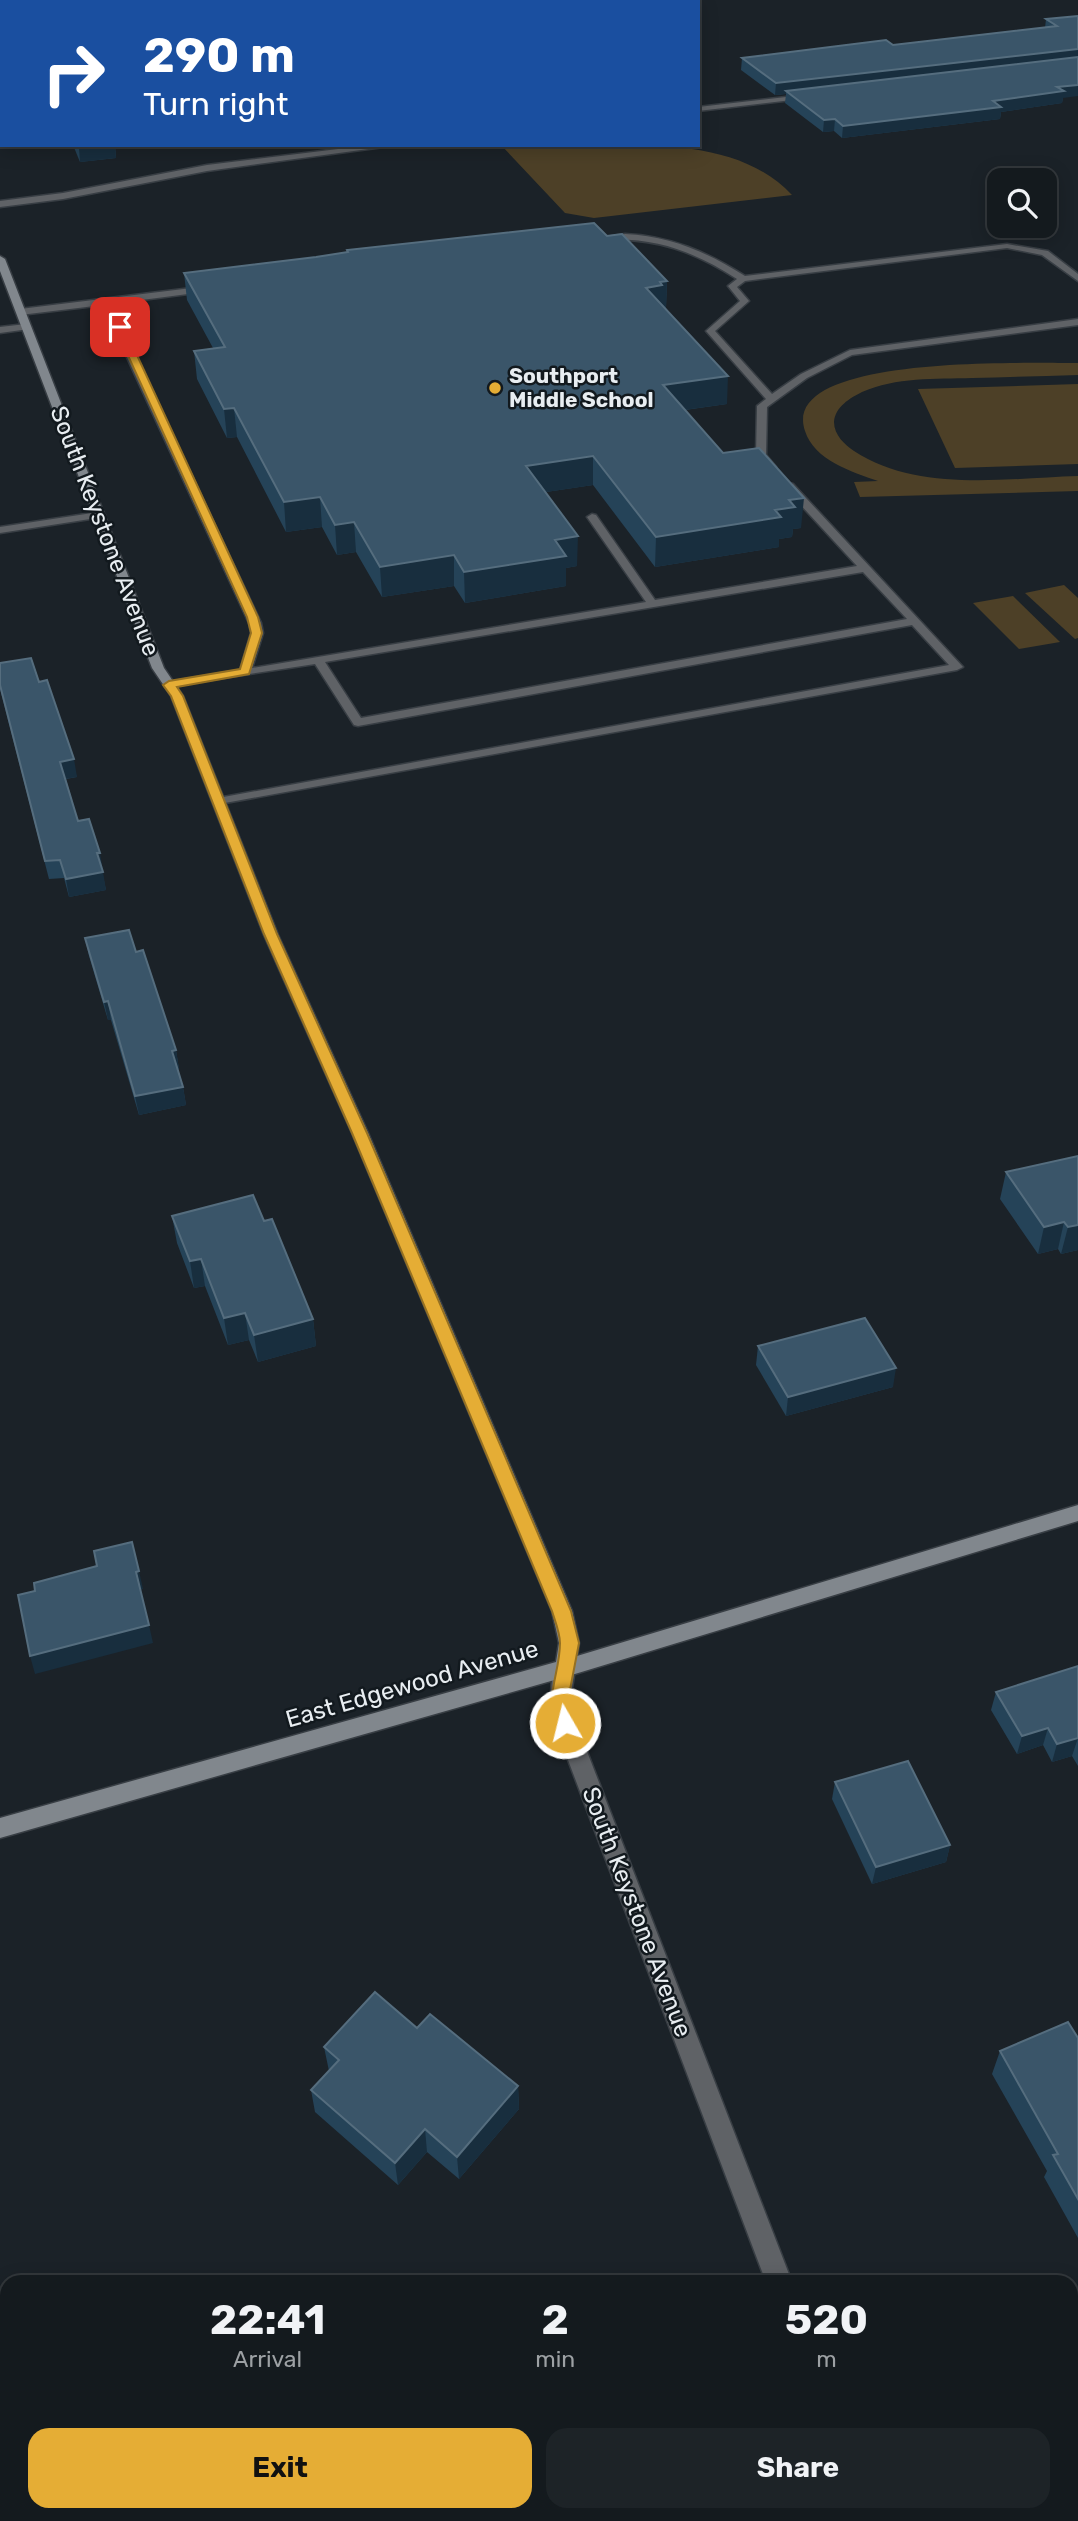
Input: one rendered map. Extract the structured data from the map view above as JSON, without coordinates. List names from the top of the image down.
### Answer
{
  "streets": {
    "main road": ["South Keystone Avenue", "East Edgewood Avenue"]
  },
  "crossings": [
    ["South Keystone Avenue", "East Edgewood Avenue"]
  ],
  "places": ["Southport Middle School"],
  "page": {
    "turn": ["290 m", "Turn right"],
    "eta": [
      "22:41",
      "Arrival",
      "2",
      "min",
      "520",
      "m"
    ],
    "buttons": ["Exit", "Share"]
  }
}
